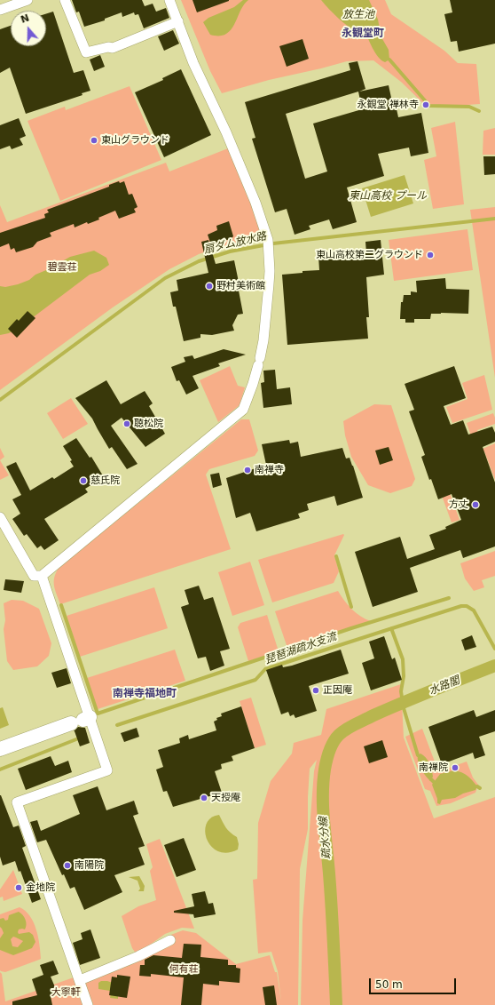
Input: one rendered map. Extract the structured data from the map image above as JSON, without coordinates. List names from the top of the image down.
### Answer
{
  "districts": ["永観堂町", "南禅寺福地町"],
  "water": [
    "放生池",
    "東山高校 プール",
    "扇ダム放水路",
    "琵琶湖疏水支流",
    "水路閣",
    "疏水分線"
  ],
  "parks": ["碧雲荘", "何有荘", "大寧軒"],
  "places": [
    "永観堂 禅林寺",
    "東山グラウンド",
    "東山高校第二グラウンド",
    "野村美術館",
    "聴松院",
    "南禅寺",
    "慈氏院",
    "方丈",
    "正因庵",
    "南禅院",
    "天授庵",
    "南陽院",
    "金地院"
  ],
  "scale_bar": "50 m",
  "north": "top"
}
